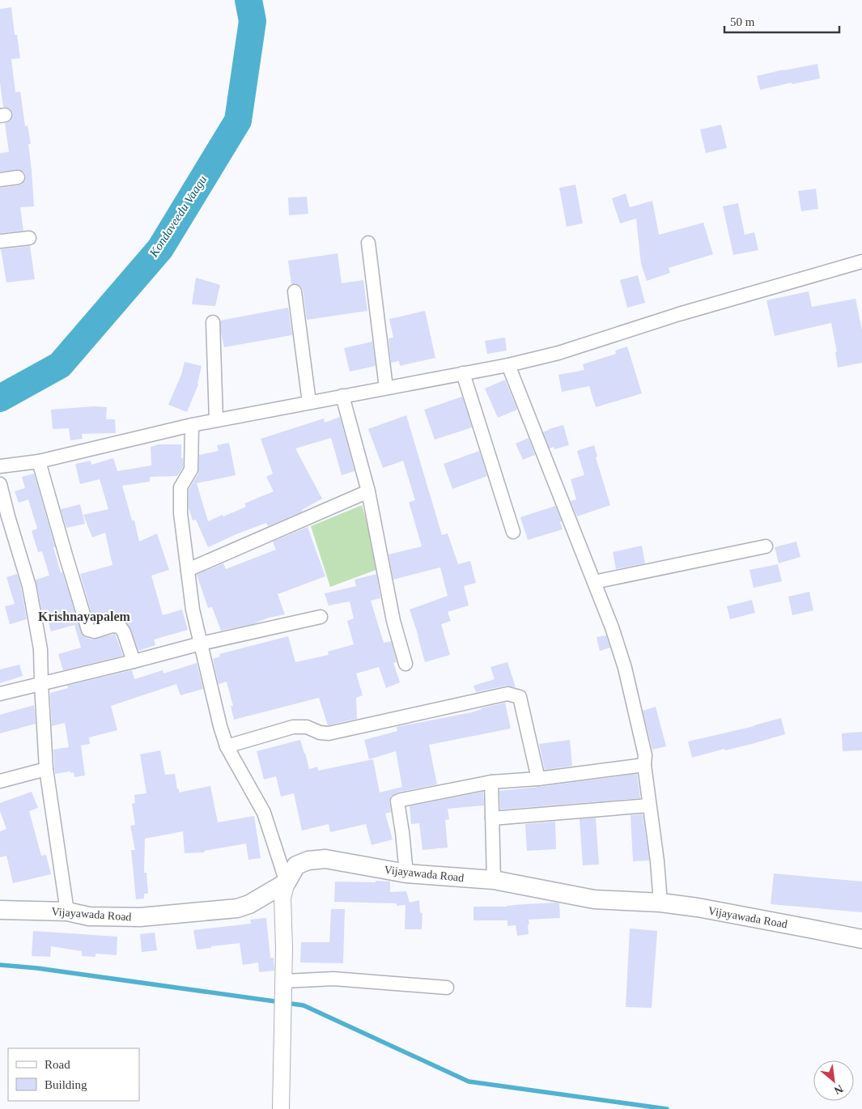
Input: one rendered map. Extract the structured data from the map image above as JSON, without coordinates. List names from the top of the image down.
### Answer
{
  "streets": {
    "main road": ["Vijayawada Road"]
  },
  "districts": ["Krishnayapalem"],
  "water": ["Kondaveedu Vaagu"],
  "legend": ["Road", "Building"],
  "scale_bar": "50 m",
  "north": "bottom right"
}
